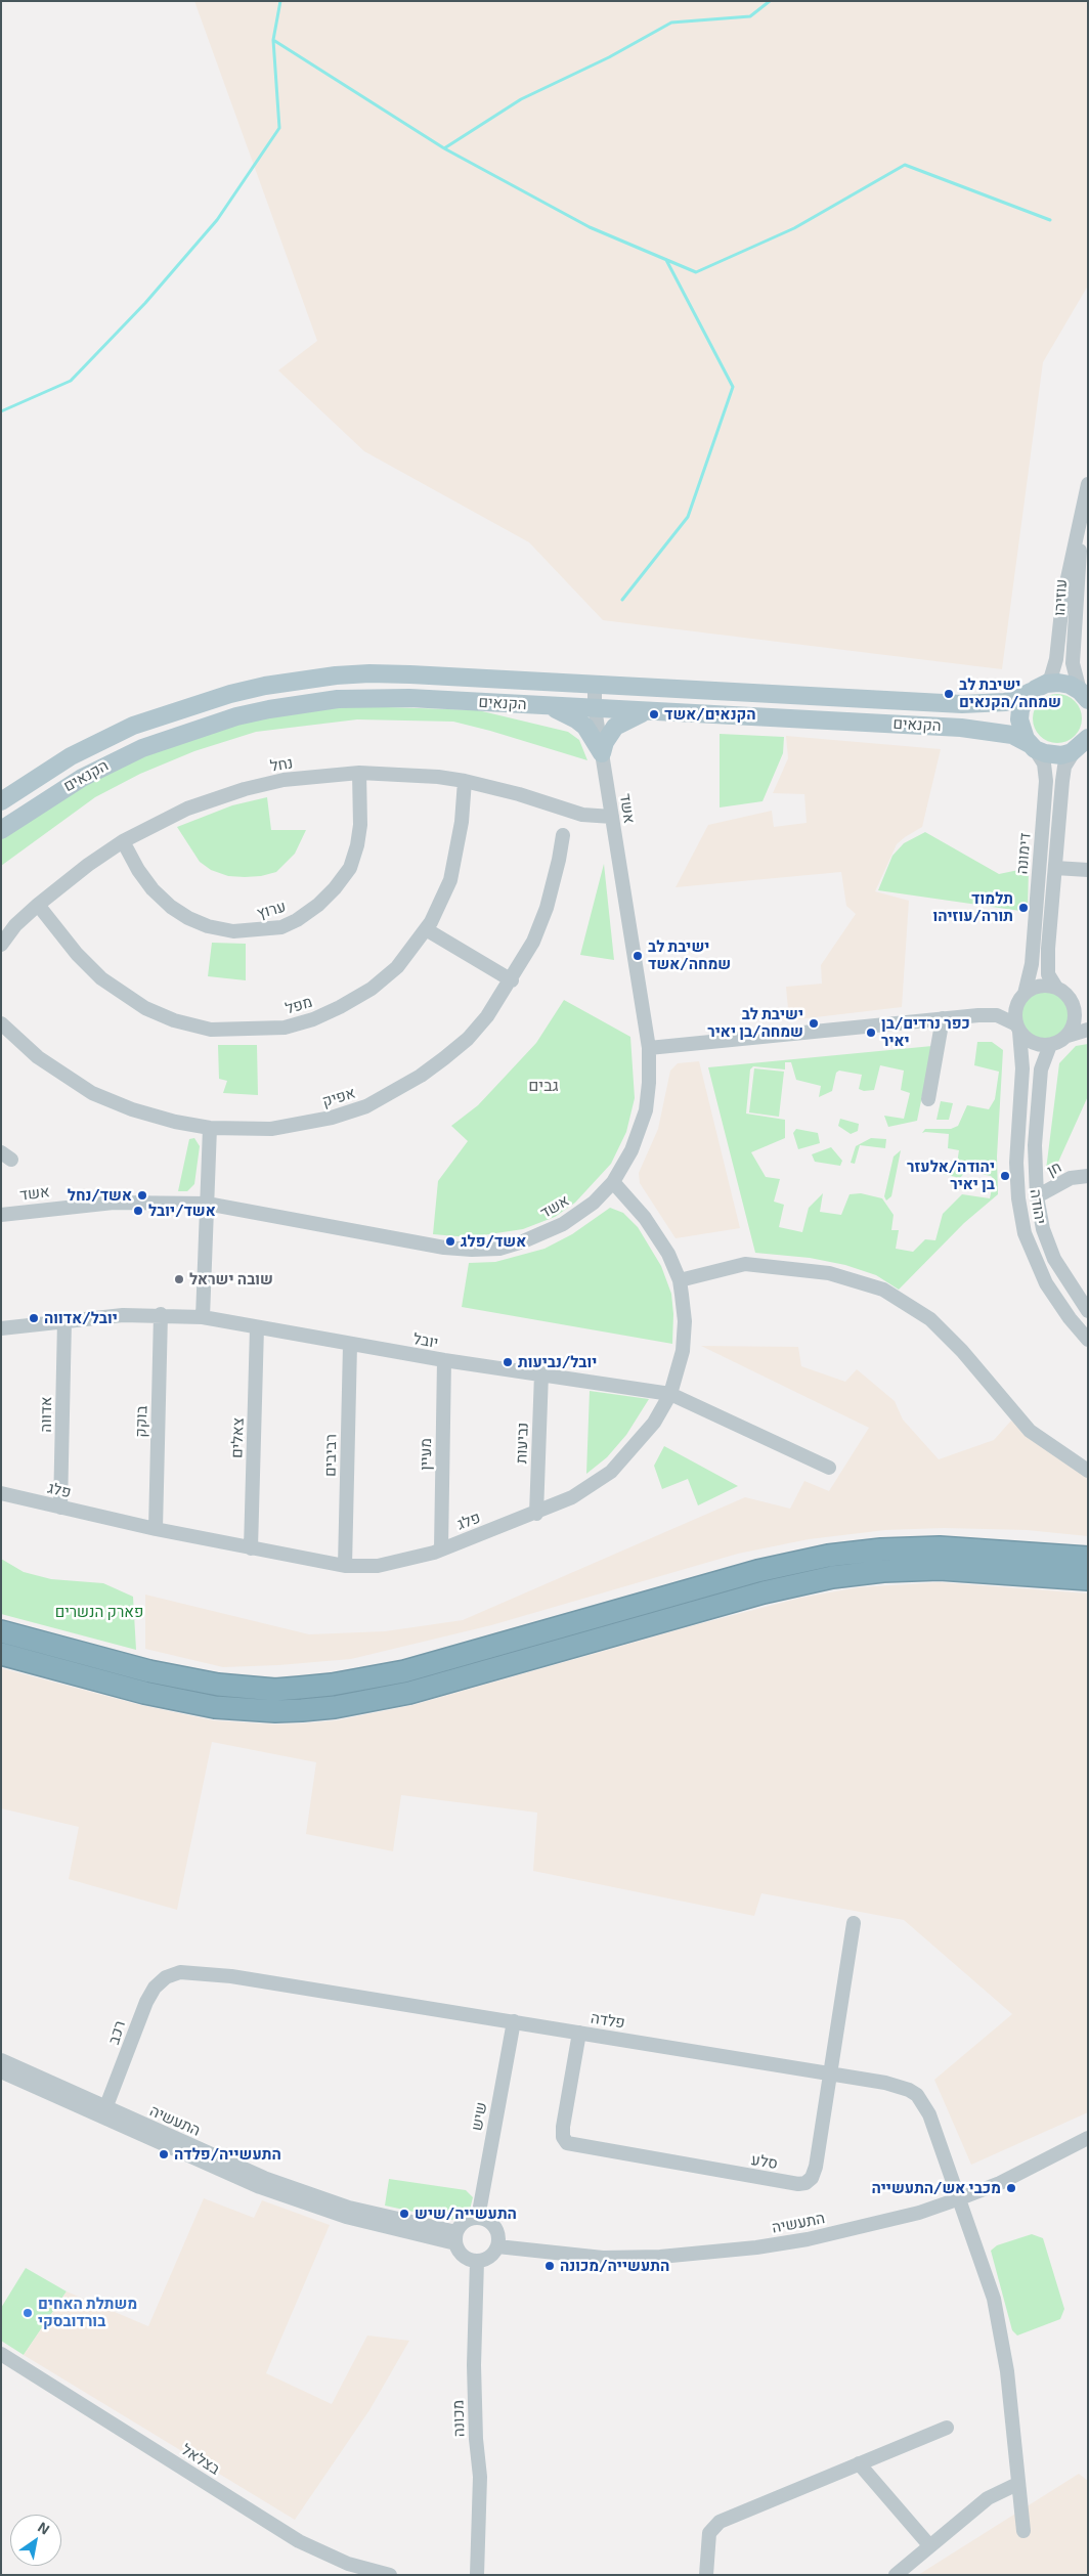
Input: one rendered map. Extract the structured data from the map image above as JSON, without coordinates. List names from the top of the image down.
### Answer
{
  "streets": {
    "main road": ["הקנאים"],
    "street": [
      "עוזיהו",
      "נחל",
      "אשד",
      "דימונה",
      "ערוץ",
      "מפל",
      "אפיק",
      "חן",
      "יהודה",
      "יובל",
      "אדווה",
      "בוקק",
      "צאלים",
      "נביעות",
      "מעיין",
      "רביבים",
      "פלג",
      "פלדה",
      "רכב",
      "שיש",
      "התעשיה",
      "סלע",
      "מכונה",
      "בצלאל"
    ]
  },
  "crossings": [
    ["עוזיהו", "הקנאים"],
    ["הקנאים", "אשד"],
    ["הקנאים", "דימונה"],
    ["נחל", "אשד"],
    ["נחל", "ערוץ"],
    ["נחל", "מפל"],
    ["אשד", "פלג"],
    ["דימונה", "יהודה"],
    ["חן", "יהודה"],
    ["יובל", "אדווה"],
    ["יובל", "בוקק"],
    ["יובל", "צאלים"],
    ["יובל", "נביעות"],
    ["יובל", "מעיין"],
    ["יובל", "רביבים"],
    ["יובל", "פלג"],
    ["אדווה", "פלג"],
    ["בוקק", "פלג"],
    ["צאלים", "פלג"],
    ["נביעות", "פלג"],
    ["מעיין", "פלג"],
    ["רביבים", "פלג"],
    ["פלדה", "רכב"],
    ["פלדה", "שיש"],
    ["פלדה", "התעשיה"],
    ["פלדה", "סלע"],
    ["רכב", "התעשיה"],
    ["שיש", "התעשיה"],
    ["שיש", "מכונה"],
    ["התעשיה", "מכונה"]
  ],
  "districts": ["גבים"],
  "parks": ["פארק הנשרים"],
  "places": [
    "ישיבת לב שמחה/הקנאים",
    "הקנאים/אשד",
    "תלמוד תורה/עוזיהו",
    "ישיבת לב שמחה/אשד",
    "ישיבת לב שמחה/בן יאיר",
    "כפר נרדים/בן יאיר",
    "יהודה/אלעזר בן יאיר",
    "אשד/נחל",
    "אשד/יובל",
    "אשד/פלג",
    "שובה ישראל",
    "יובל/אדווה",
    "יובל/נביעות",
    "התעשייה/פלדה",
    "מכבי אש/התעשייה",
    "התעשייה/שיש",
    "התעשייה/מכונה",
    "משתלת האחים בורדובסקי"
  ],
  "north": "top right"
}
